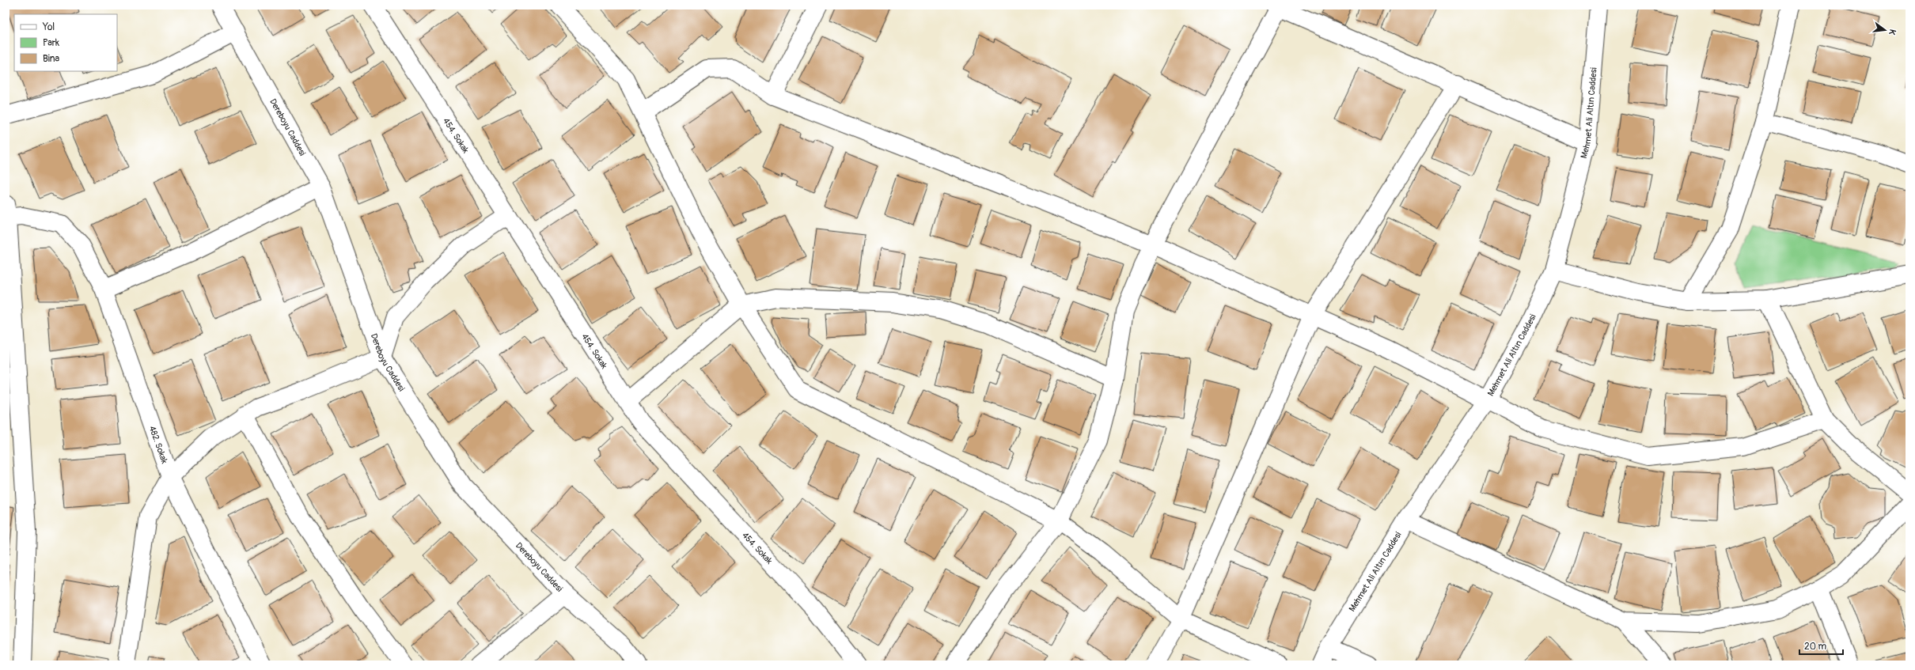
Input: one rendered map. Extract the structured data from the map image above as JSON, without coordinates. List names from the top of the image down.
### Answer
{
  "streets": {
    "street": [
      "Mehmet Ali Altın Caddesi",
      "Dereboyu Caddesi",
      "454. Sokak",
      "482. Sokak"
    ]
  },
  "legend": ["Yol", "Park", "Bina"],
  "scale_bar": "20 m",
  "north": "right"
}
